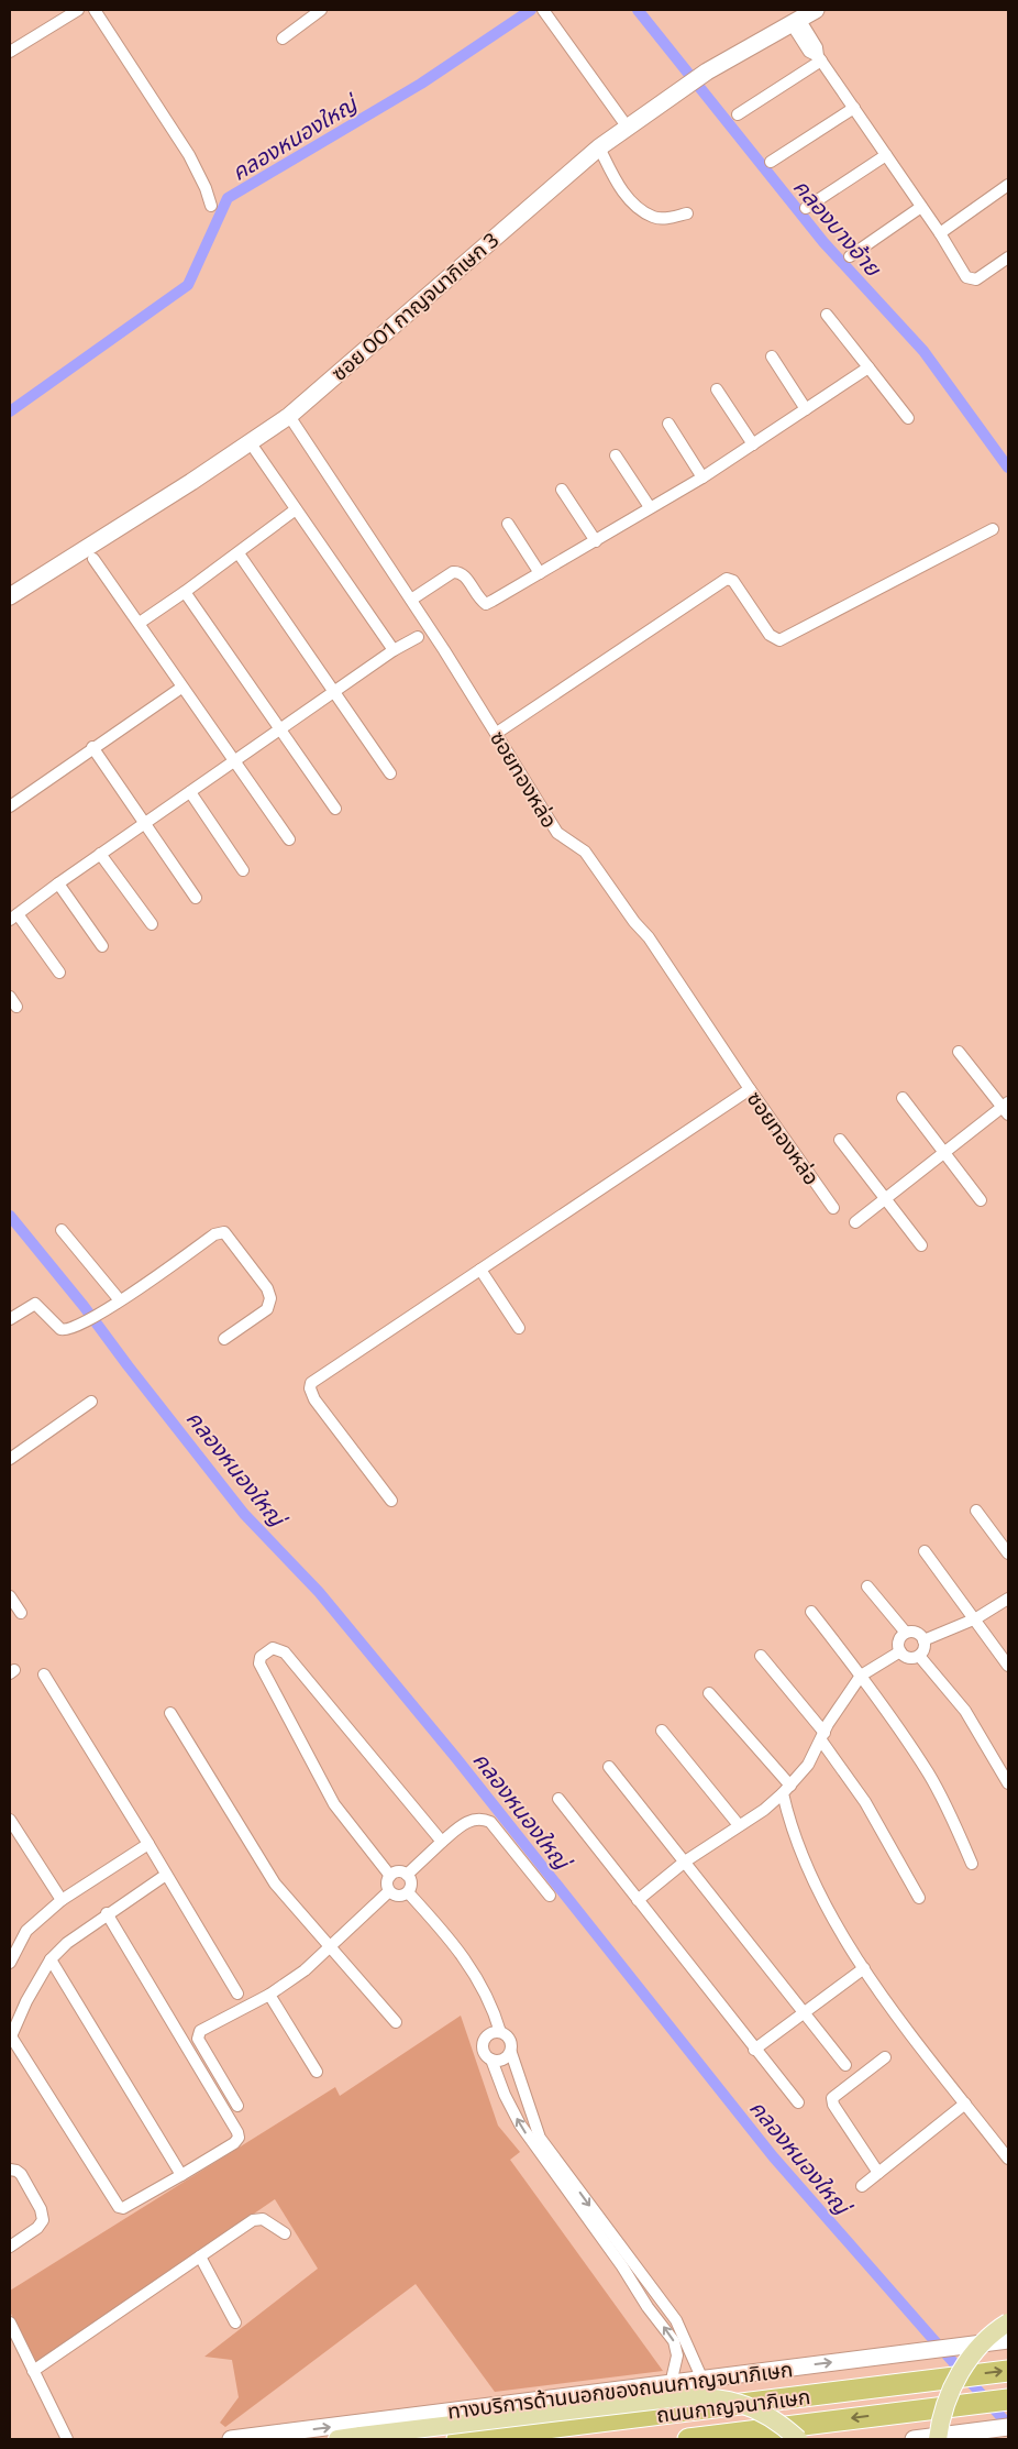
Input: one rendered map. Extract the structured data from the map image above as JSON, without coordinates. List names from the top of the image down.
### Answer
{
  "streets": {
    "highway": ["ถนนกาญจนาภิเษก"],
    "street": ["ซอย 001 กาญจนาภิเษก 3", "ซอยทองหล่อ", "ทางบริการด้านนอกของถนนกาญจนาภิเษก"]
  },
  "crossings": [
    ["ซอย 001 กาญจนาภิเษก 3", "ซอยทองหล่อ"]
  ],
  "one_way": ["ทางบริการด้านนอกของถนนกาญจนาภิเษก"],
  "water": ["คลองหนองใหญ่", "คลองบางอ้าย"]
}
